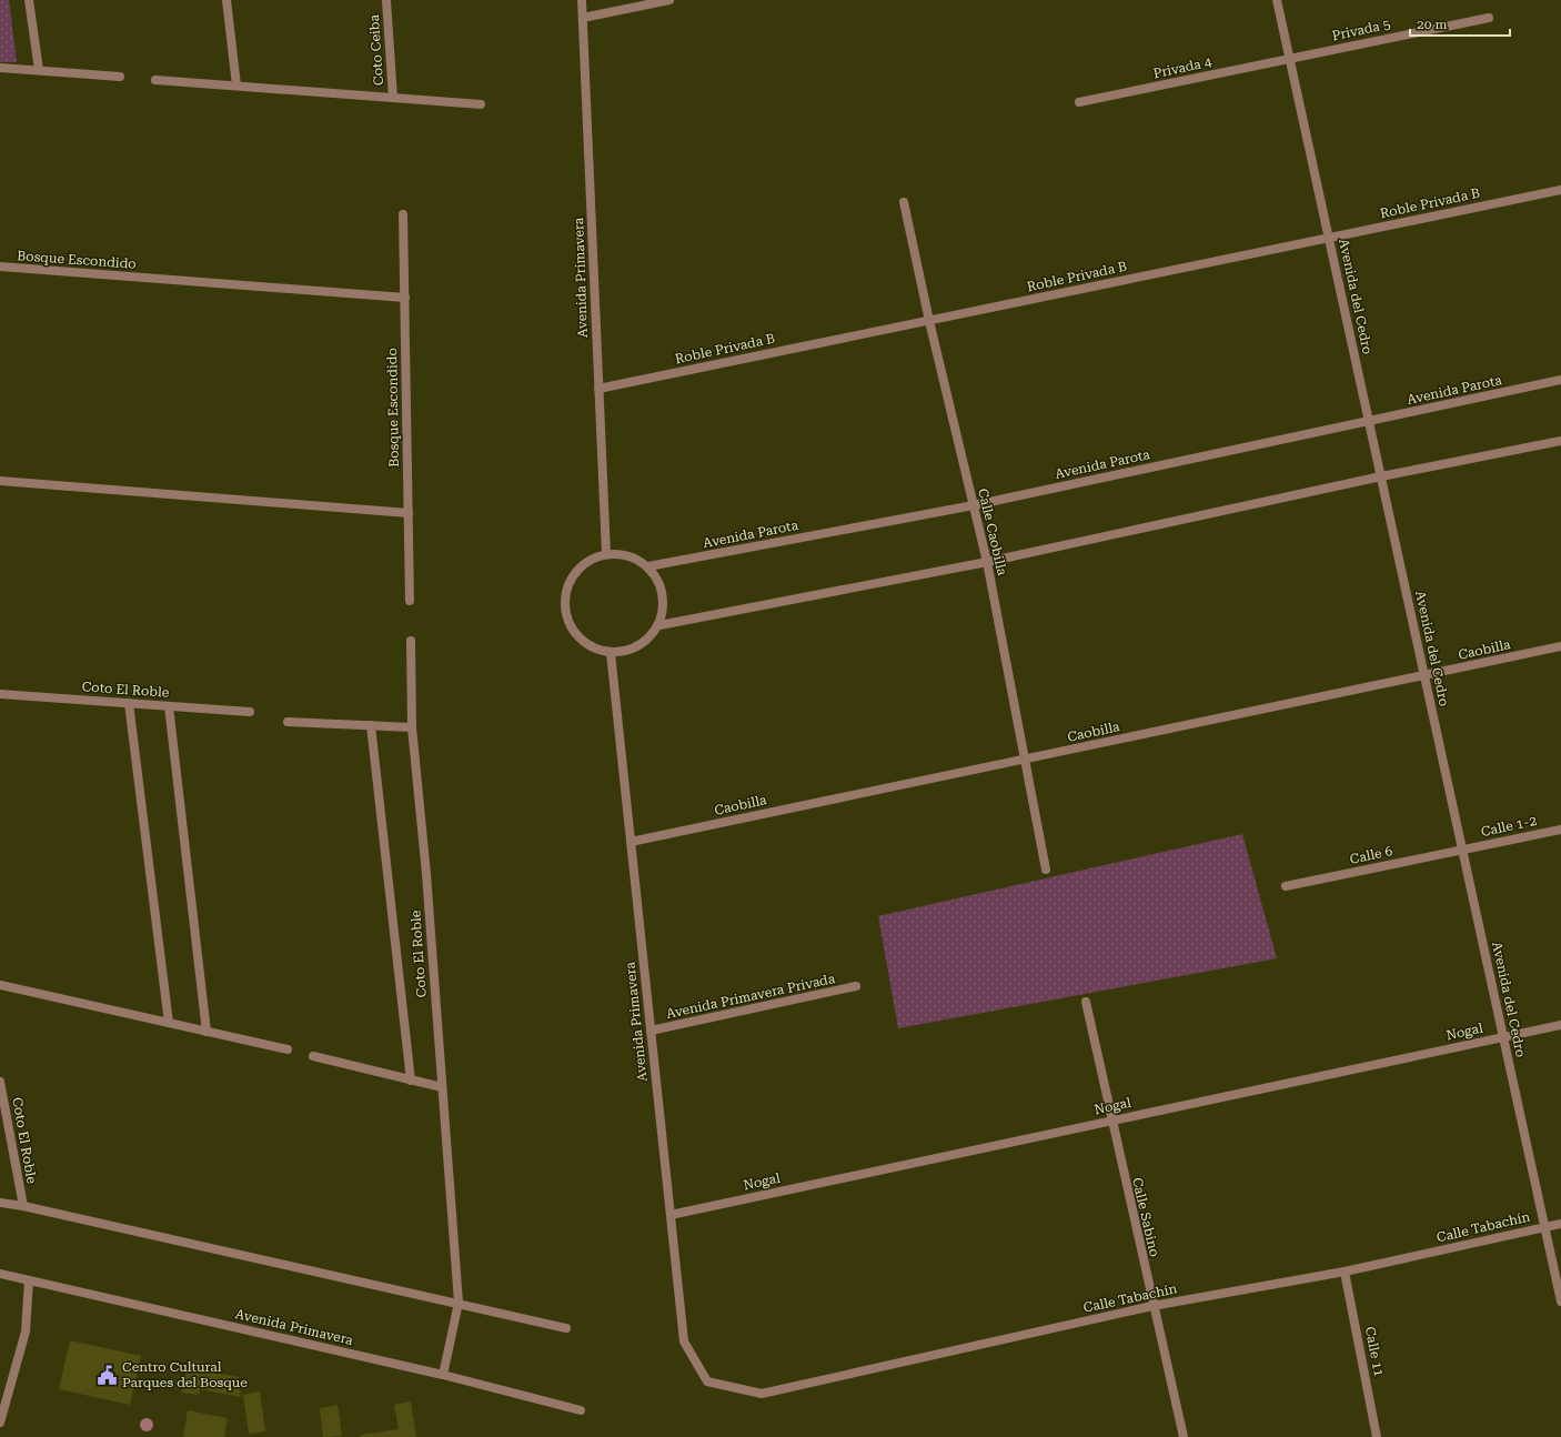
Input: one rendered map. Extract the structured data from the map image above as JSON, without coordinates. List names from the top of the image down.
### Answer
{
  "streets": {
    "street": [
      "Privada 5",
      "Coto Ceiba",
      "Privada 4",
      "Roble Privada B",
      "Bosque Escondido",
      "Avenida Primavera",
      "Avenida del Cedro",
      "Avenida Parota",
      "Calle Caobilla",
      "Caobilla",
      "Coto El Roble",
      "Calle 1-2",
      "Calle 6",
      "Avenida Primavera Privada",
      "Nogal",
      "Calle Sabino",
      "Calle Tabachín",
      "Calle 11"
    ]
  },
  "crossings": [
    ["Privada 5", "Privada 4"],
    ["Privada 5", "Avenida del Cedro"],
    ["Privada 4", "Avenida del Cedro"],
    ["Roble Privada B", "Avenida Primavera"],
    ["Roble Privada B", "Avenida del Cedro"],
    ["Roble Privada B", "Calle Caobilla"],
    ["Avenida Primavera", "Avenida Parota"],
    ["Avenida Primavera", "Caobilla"],
    ["Avenida Primavera", "Coto El Roble"],
    ["Avenida Primavera", "Avenida Primavera Privada"],
    ["Avenida Primavera", "Nogal"],
    ["Avenida Primavera", "Calle Tabachín"],
    ["Avenida del Cedro", "Avenida Parota"],
    ["Avenida del Cedro", "Caobilla"],
    ["Avenida del Cedro", "Calle 1-2"],
    ["Avenida del Cedro", "Calle 6"],
    ["Avenida del Cedro", "Nogal"],
    ["Avenida del Cedro", "Calle Tabachín"],
    ["Avenida Parota", "Calle Caobilla"],
    ["Calle Caobilla", "Caobilla"],
    ["Calle 1-2", "Calle 6"],
    ["Nogal", "Calle Sabino"],
    ["Calle Sabino", "Calle Tabachín"],
    ["Calle Tabachín", "Calle 11"]
  ],
  "places": {
    "public building": ["Centro Cultural Parques del Bosque"]
  },
  "scale_bar": "20 m"
}
